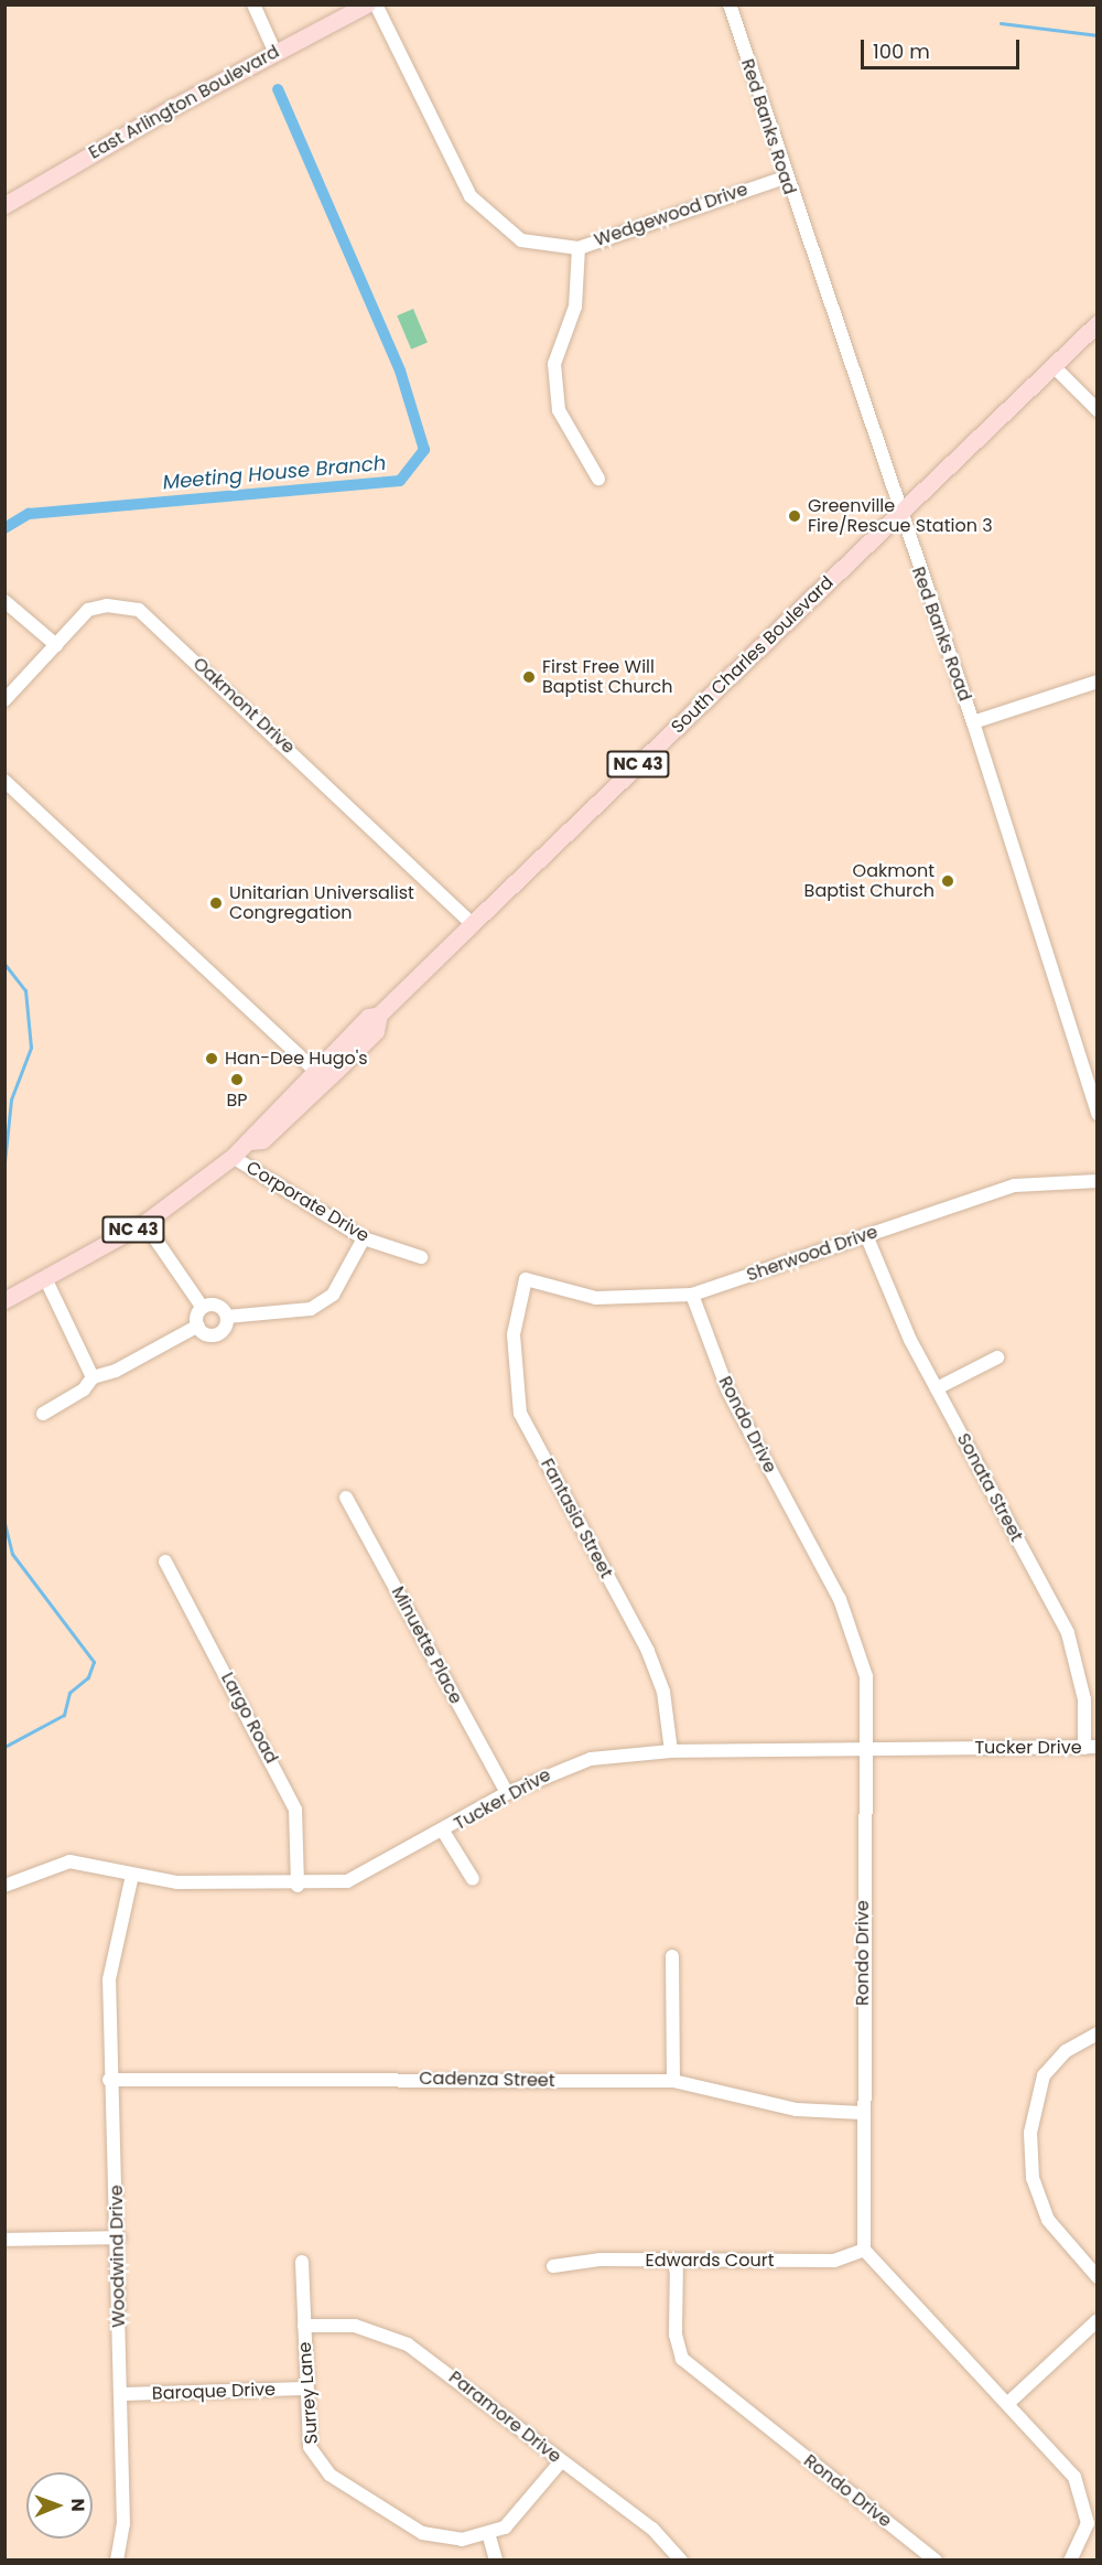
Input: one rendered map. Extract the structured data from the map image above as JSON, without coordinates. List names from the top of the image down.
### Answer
{
  "streets": {
    "main road": ["East Arlington Boulevard", "South Charles Boulevard", "NC 43"],
    "street": [
      "Red Banks Road",
      "Wedgewood Drive",
      "Oakmont Drive",
      "Corporate Drive",
      "Sherwood Drive",
      "Rondo Drive",
      "Sonata Street",
      "Fantasia Street",
      "Minuette Place",
      "Largo Road",
      "Tucker Drive",
      "Cadenza Street",
      "Woodwind Drive",
      "Edwards Court",
      "Baroque Drive",
      "Surrey Lane",
      "Paramore Drive"
    ]
  },
  "crossings": [
    ["Red Banks Road", "Wedgewood Drive"],
    ["Red Banks Road", "South Charles Boulevard"],
    ["South Charles Boulevard", "Oakmont Drive"],
    ["South Charles Boulevard", "Corporate Drive"],
    ["Sherwood Drive", "Rondo Drive"],
    ["Sherwood Drive", "Sonata Street"],
    ["Sherwood Drive", "Fantasia Street"],
    ["Rondo Drive", "Tucker Drive"],
    ["Rondo Drive", "Cadenza Street"],
    ["Rondo Drive", "Edwards Court"],
    ["Sonata Street", "Tucker Drive"],
    ["Fantasia Street", "Tucker Drive"],
    ["Minuette Place", "Tucker Drive"],
    ["Largo Road", "Tucker Drive"],
    ["Tucker Drive", "Woodwind Drive"],
    ["Cadenza Street", "Woodwind Drive"],
    ["Woodwind Drive", "Baroque Drive"],
    ["Baroque Drive", "Surrey Lane"],
    ["Surrey Lane", "Paramore Drive"]
  ],
  "water": ["Meeting House Branch"],
  "places": [
    "Greenville Fire/Rescue Station 3",
    "First Free Will Baptist Church",
    "Oakmont Baptist Church",
    "Unitarian Universalist Congregation",
    "Han-Dee Hugo's",
    "BP"
  ],
  "scale_bar": "100 m",
  "north": "right"
}
